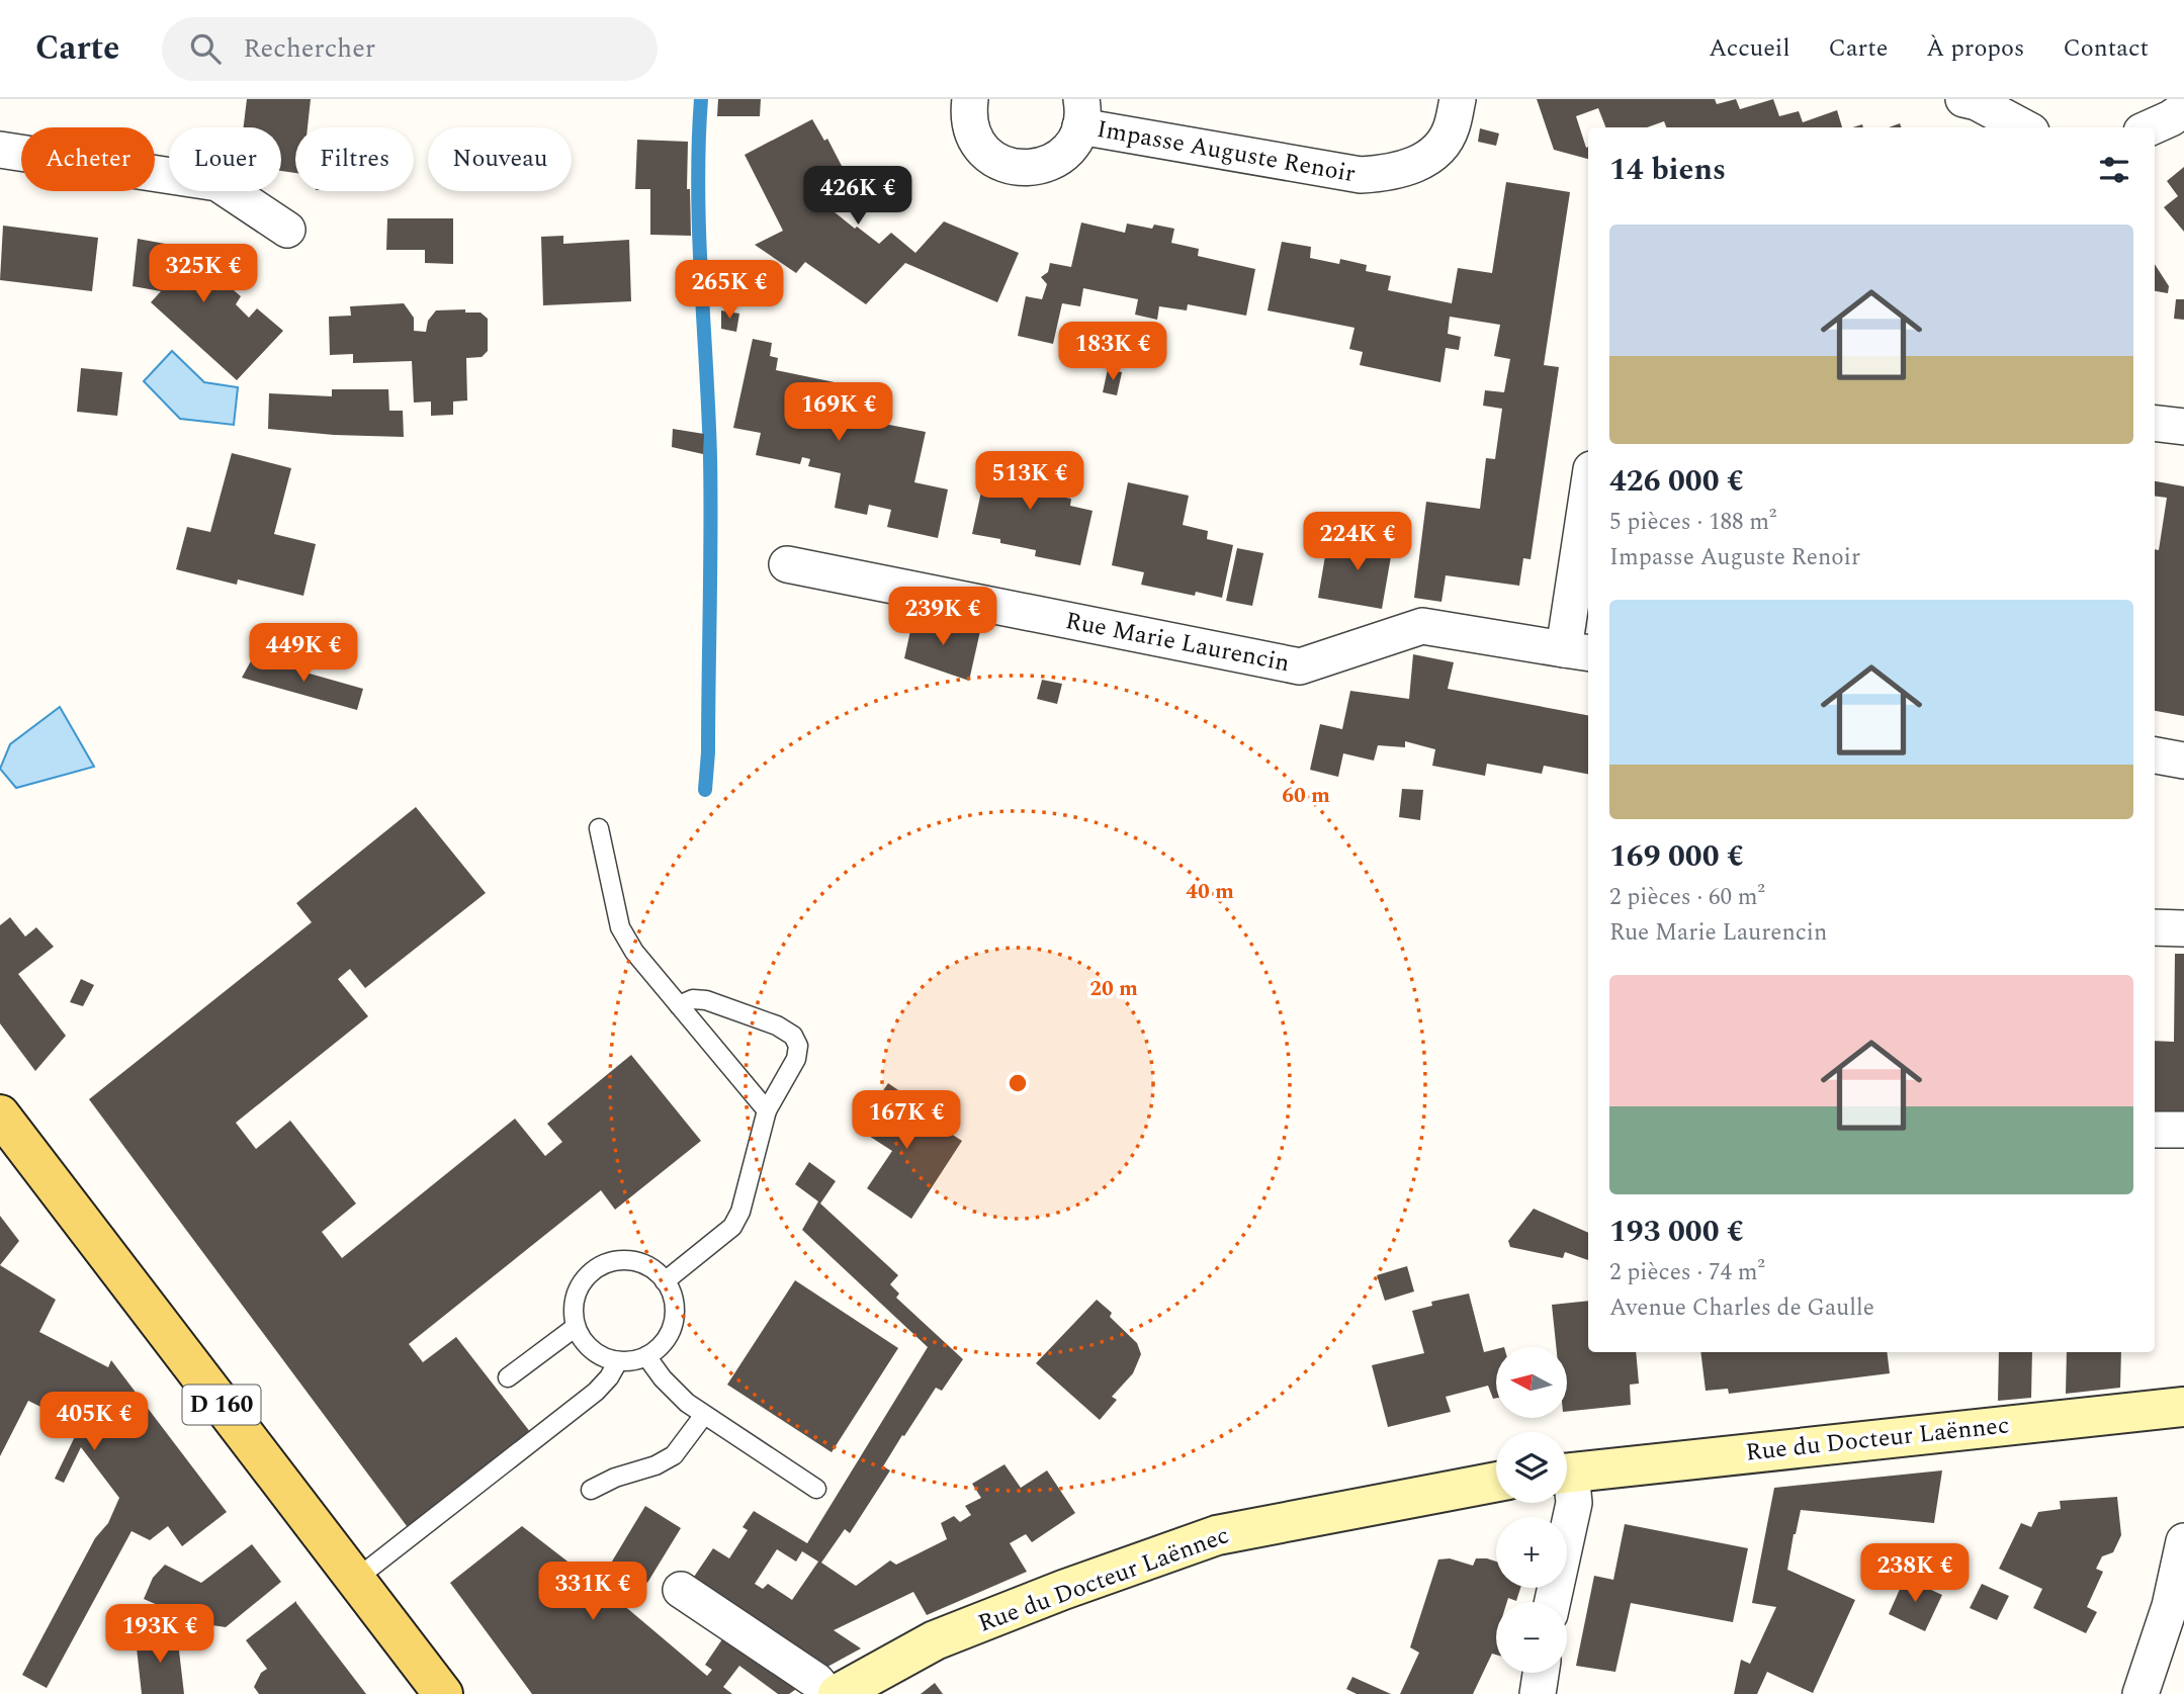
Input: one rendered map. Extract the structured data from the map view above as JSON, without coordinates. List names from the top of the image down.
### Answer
{
  "streets": {
    "main road": ["D 160"],
    "street": ["Impasse Auguste Renoir", "Rue Marie Laurencin", "Rue du Docteur Laënnec"]
  },
  "north": "left",
  "page": {
    "header": "Carte",
    "search": "Rechercher",
    "nav": [
      "Accueil",
      "Carte",
      "À propos",
      "Contact"
    ],
    "chip": [
      "Acheter",
      "Louer",
      "Filtres",
      "Nouveau"
    ],
    "heading": "14 biens",
    "price": [
      "426K €",
      "325K €",
      "265K €",
      "183K €",
      "169K €",
      "513K €",
      "224K €",
      "239K €",
      "449K €",
      "167K €",
      "405K €",
      "238K €",
      "331K €",
      "193K €"
    ],
    "list": [
      {
        "name": "426 000 €",
        "note": "5 pièces · 188 m² · Impasse Auguste Renoir"
      },
      {
        "name": "169 000 €",
        "note": "2 pièces · 60 m² · Rue Marie Laurencin"
      },
      {
        "name": "193 000 €",
        "note": "2 pièces · 74 m² · Avenue Charles de Gaulle"
      }
    ],
    "map_buttons": ["+", "−"]
  },
  "rings": ["60 m", "40 m", "20 m"]
}
